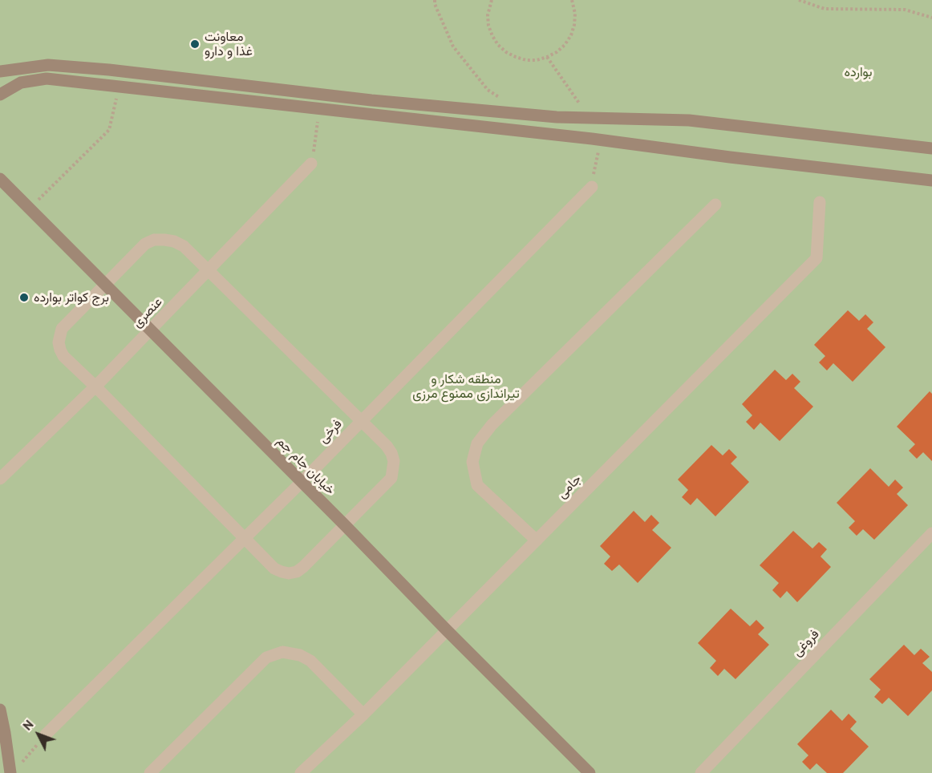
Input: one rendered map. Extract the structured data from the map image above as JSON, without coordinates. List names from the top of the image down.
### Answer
{
  "streets": {
    "main road": ["خیابان جام جم"],
    "street": [
      "عنصری",
      "فرخی",
      "جامی",
      "فروغی"
    ]
  },
  "crossings": [
    ["عنصری", "خیابان جام جم"],
    ["فرخی", "خیابان جام جم"],
    ["خیابان جام جم", "جامی"]
  ],
  "parks": ["بوارده", "منطقه شکار و تیراندازی ممنوع مرزی"],
  "places": ["معاونت غذا و دارو", "برج کواتر بوارده"],
  "north": "top left"
}
